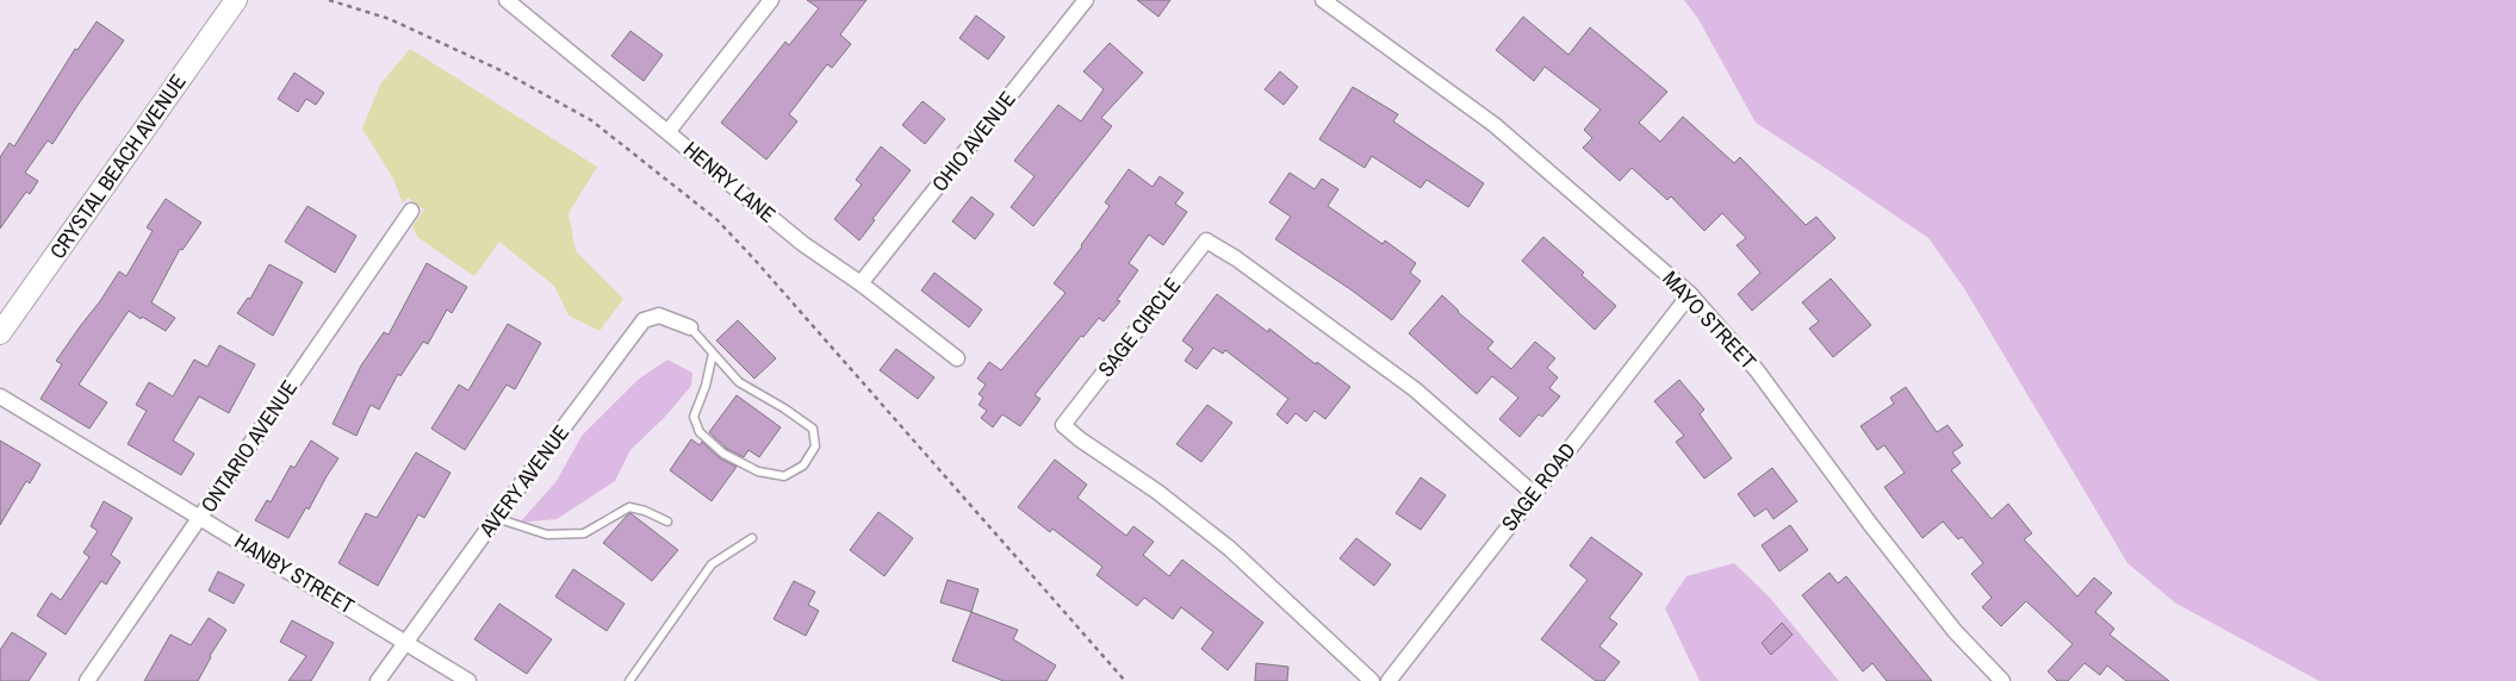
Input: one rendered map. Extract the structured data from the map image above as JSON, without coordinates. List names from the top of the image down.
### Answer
{
  "streets": {
    "street": [
      "OHIO AVENUE",
      "CRYSTAL BEACH AVENUE",
      "HENRY LANE",
      "MAYO STREET",
      "SAGE CIRCLE",
      "ONTARIO AVENUE",
      "AVERY AVENUE",
      "SAGE ROAD",
      "HANBY STREET"
    ]
  },
  "crossings": [
    ["OHIO AVENUE", "HENRY LANE"],
    ["MAYO STREET", "SAGE ROAD"],
    ["SAGE CIRCLE", "SAGE ROAD"],
    ["ONTARIO AVENUE", "HANBY STREET"],
    ["AVERY AVENUE", "HANBY STREET"]
  ]
}
